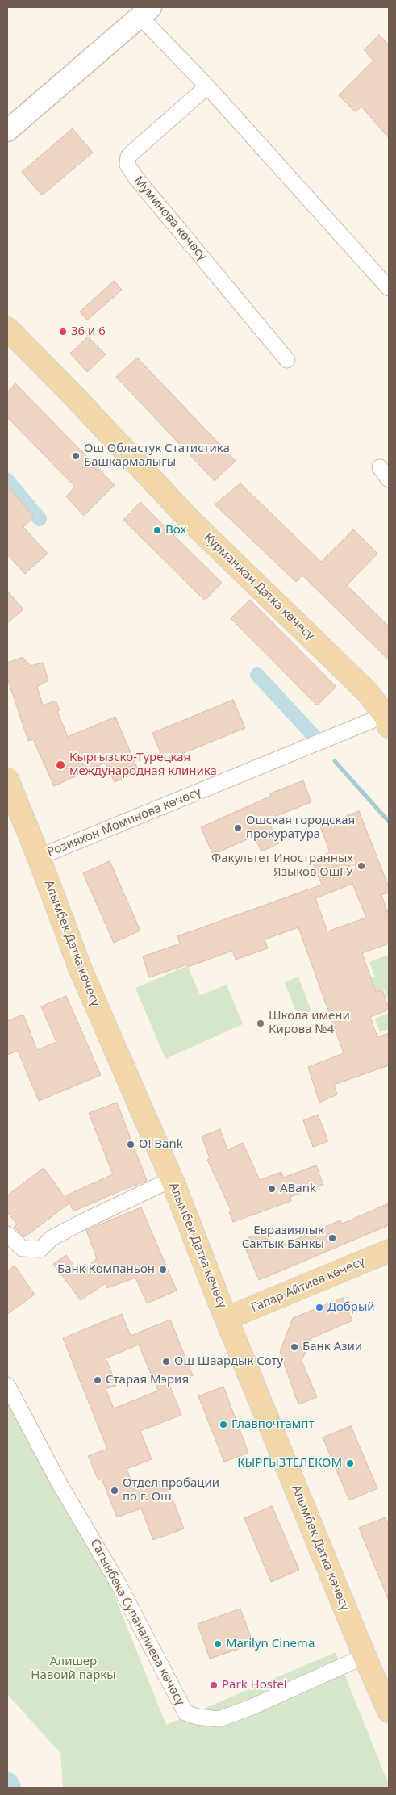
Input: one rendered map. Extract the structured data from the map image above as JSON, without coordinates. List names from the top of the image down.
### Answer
{
  "streets": {
    "main road": ["Курманжан Датка көчөсү", "Алымбек Датка көчөсү", "Гапар Айтиев көчөсү"],
    "street": ["Муминова көчөсү", "Розияхон Моминова көчөсү", "Сагынбека Супаналиева көчөсү"]
  },
  "crossings": [
    ["Курманжан Датка көчөсү", "Розияхон Моминова көчөсү"],
    ["Розияхон Моминова көчөсү", "Алымбек Датка көчөсү"],
    ["Алымбек Датка көчөсү", "Гапар Айтиев көчөсү"],
    ["Алымбек Датка көчөсү", "Сагынбека Супаналиева көчөсү"]
  ],
  "parks": ["Алишер Навоий паркы"],
  "places": [
    "36 и 6",
    "Ош Областук Статистика Башкармалыгы",
    "Box",
    "Кыргызско-Турецкая международная клиника",
    "Ошская городская прокуратура",
    "Факультет Иностранных Языков ОшГУ",
    "Школа имени Кирова №4",
    "О! Bank",
    "ABank",
    "Евразиялык Сактык Банкы",
    "Банк Компаньон",
    "Добрый",
    "Банк Азии",
    "Ош Шаардык Соту",
    "Старая Мэрия",
    "Главпочтампт",
    "КЫРГЫЗТЕЛЕКОМ",
    "Отдел пробации по г. Ош",
    "Marilyn Cinema",
    "Park Hostel"
  ]
}
